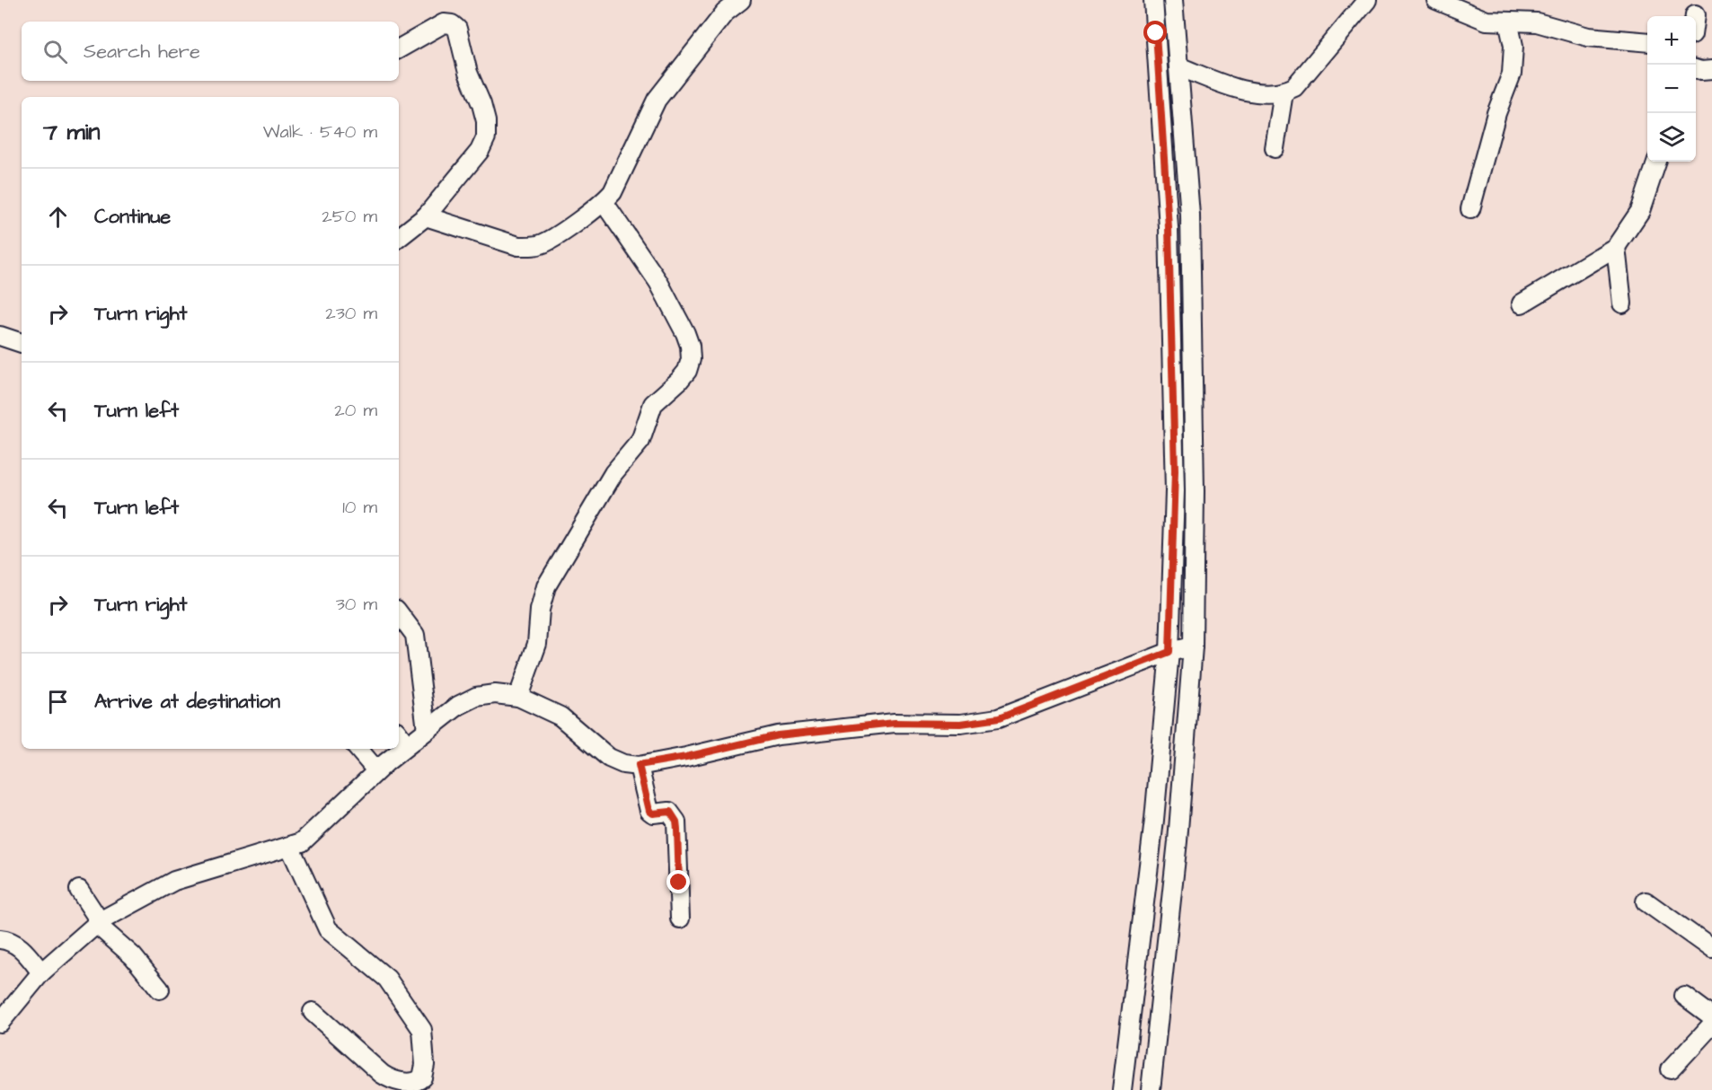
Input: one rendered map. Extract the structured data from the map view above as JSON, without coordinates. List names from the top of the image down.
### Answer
{
  "page": {
    "map_buttons": ["+", "−"],
    "search": "Search here",
    "heading": ["7 min", "Walk · 540 m"],
    "list": [
      ["Continue", "250 m"],
      ["Turn right", "230 m"],
      ["Turn left", "20 m"],
      ["Turn left", "10 m"],
      ["Turn right", "30 m"],
      "Arrive at destination"
    ]
  }
}
